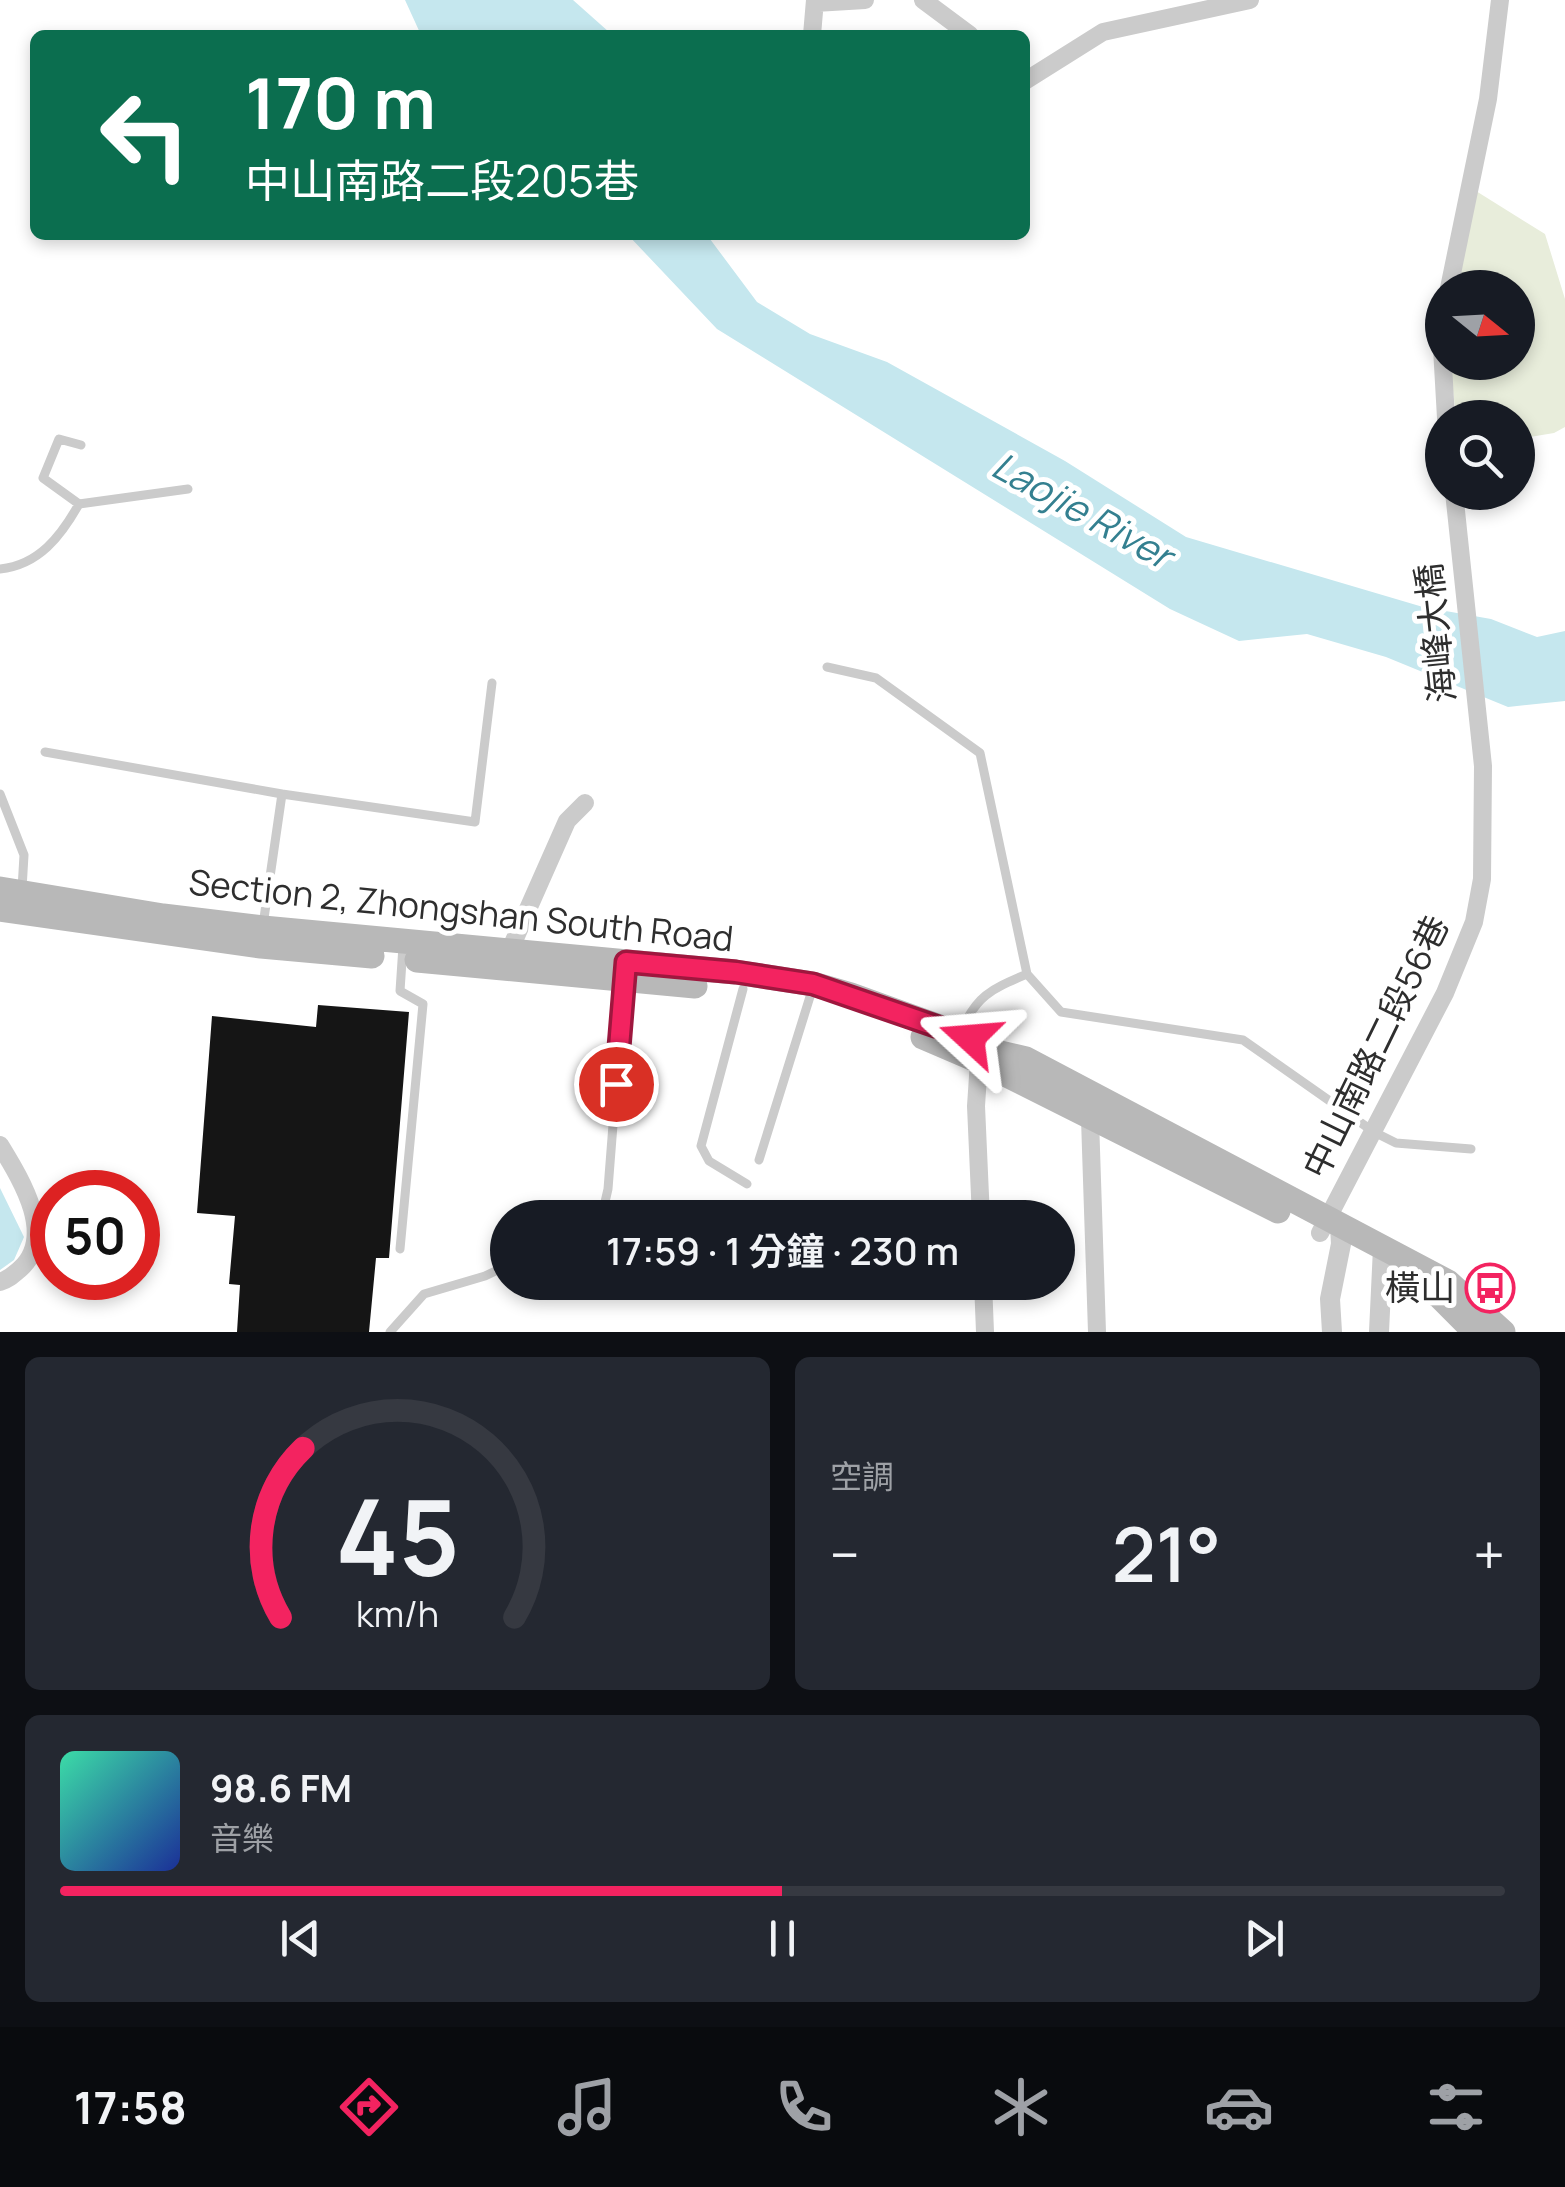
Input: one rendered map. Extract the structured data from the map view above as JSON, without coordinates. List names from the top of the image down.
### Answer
{
  "streets": {
    "main road": ["Section 2, Zhongshan South Road"],
    "street": ["海峰大橋", "中山南路二段56巷"]
  },
  "crossings": [
    ["海峰大橋", "中山南路二段56巷"],
    ["Section 2, Zhongshan South Road", "中山南路二段56巷"]
  ],
  "water": ["Laojie River"],
  "places": {
    "bus stop": ["橫山"]
  },
  "north": "right",
  "page": {
    "turn": ["170 m", "中山南路二段205巷"],
    "limit": "50",
    "trip": "17:59 · 1 分鐘 · 230 m",
    "tile": "空調",
    "heat": ["−", "21°", "+"],
    "song": ["98.6 FM", "音樂"],
    "tabs": "17:58",
    "gauge": ["45", "km/h"]
  }
}
